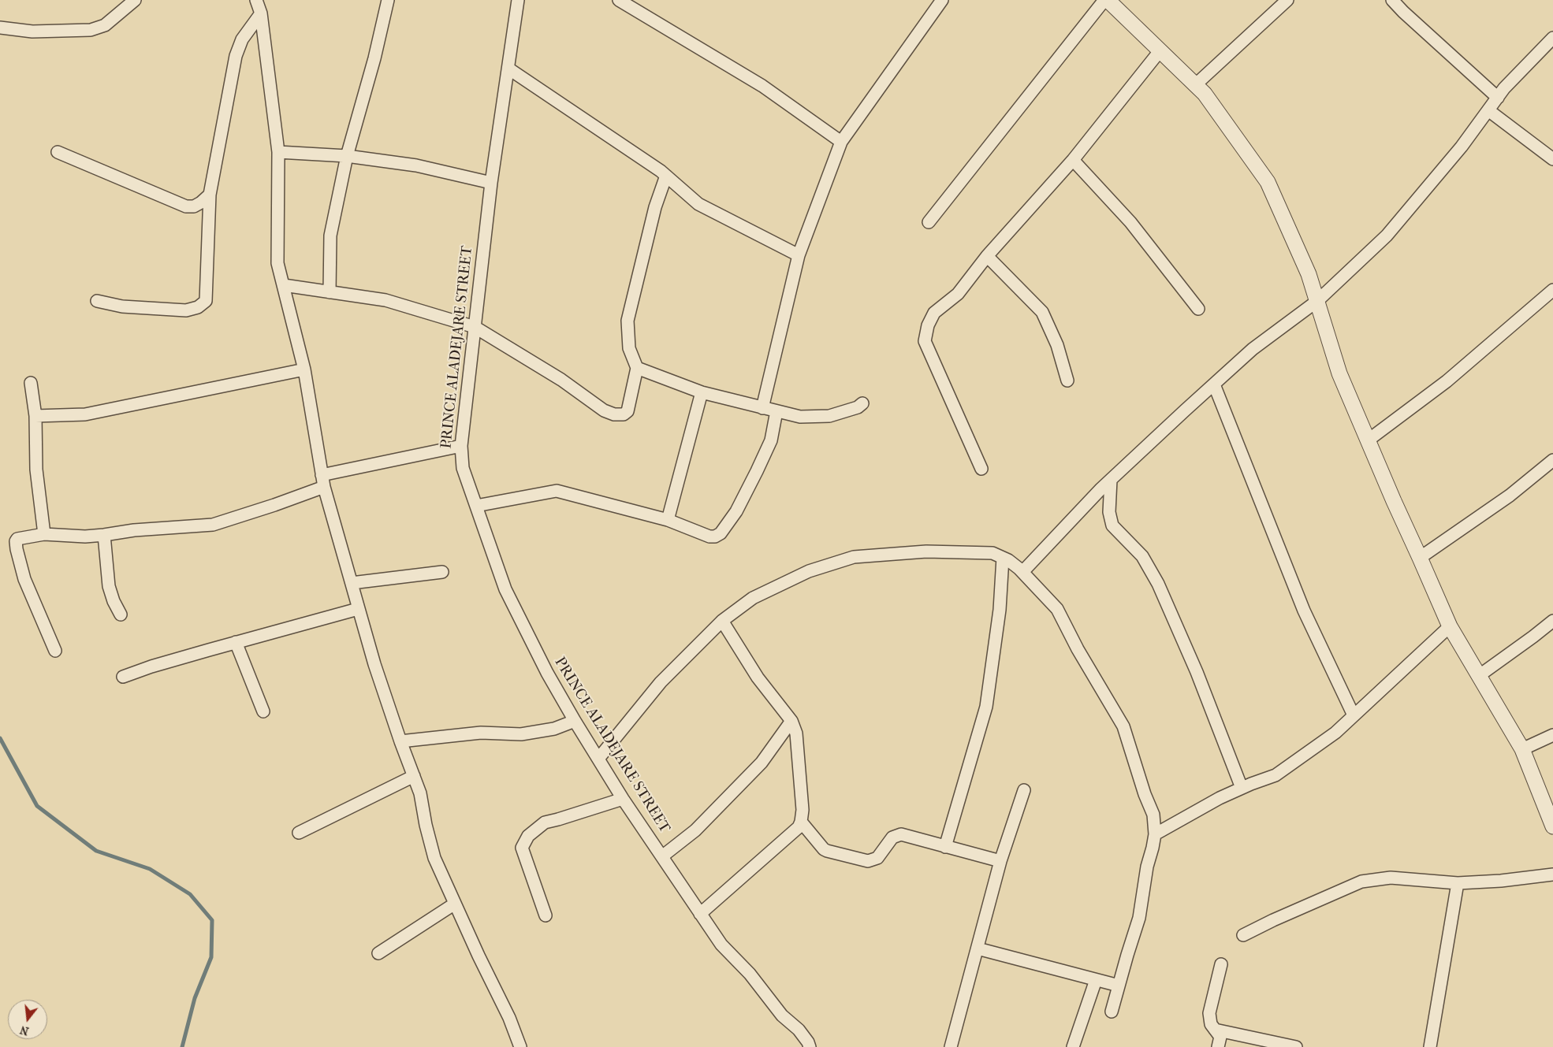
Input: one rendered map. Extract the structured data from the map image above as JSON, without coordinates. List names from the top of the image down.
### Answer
{
  "streets": {
    "street": ["PRINCE ALADEJARE STREET"]
  },
  "north": "bottom"
}
